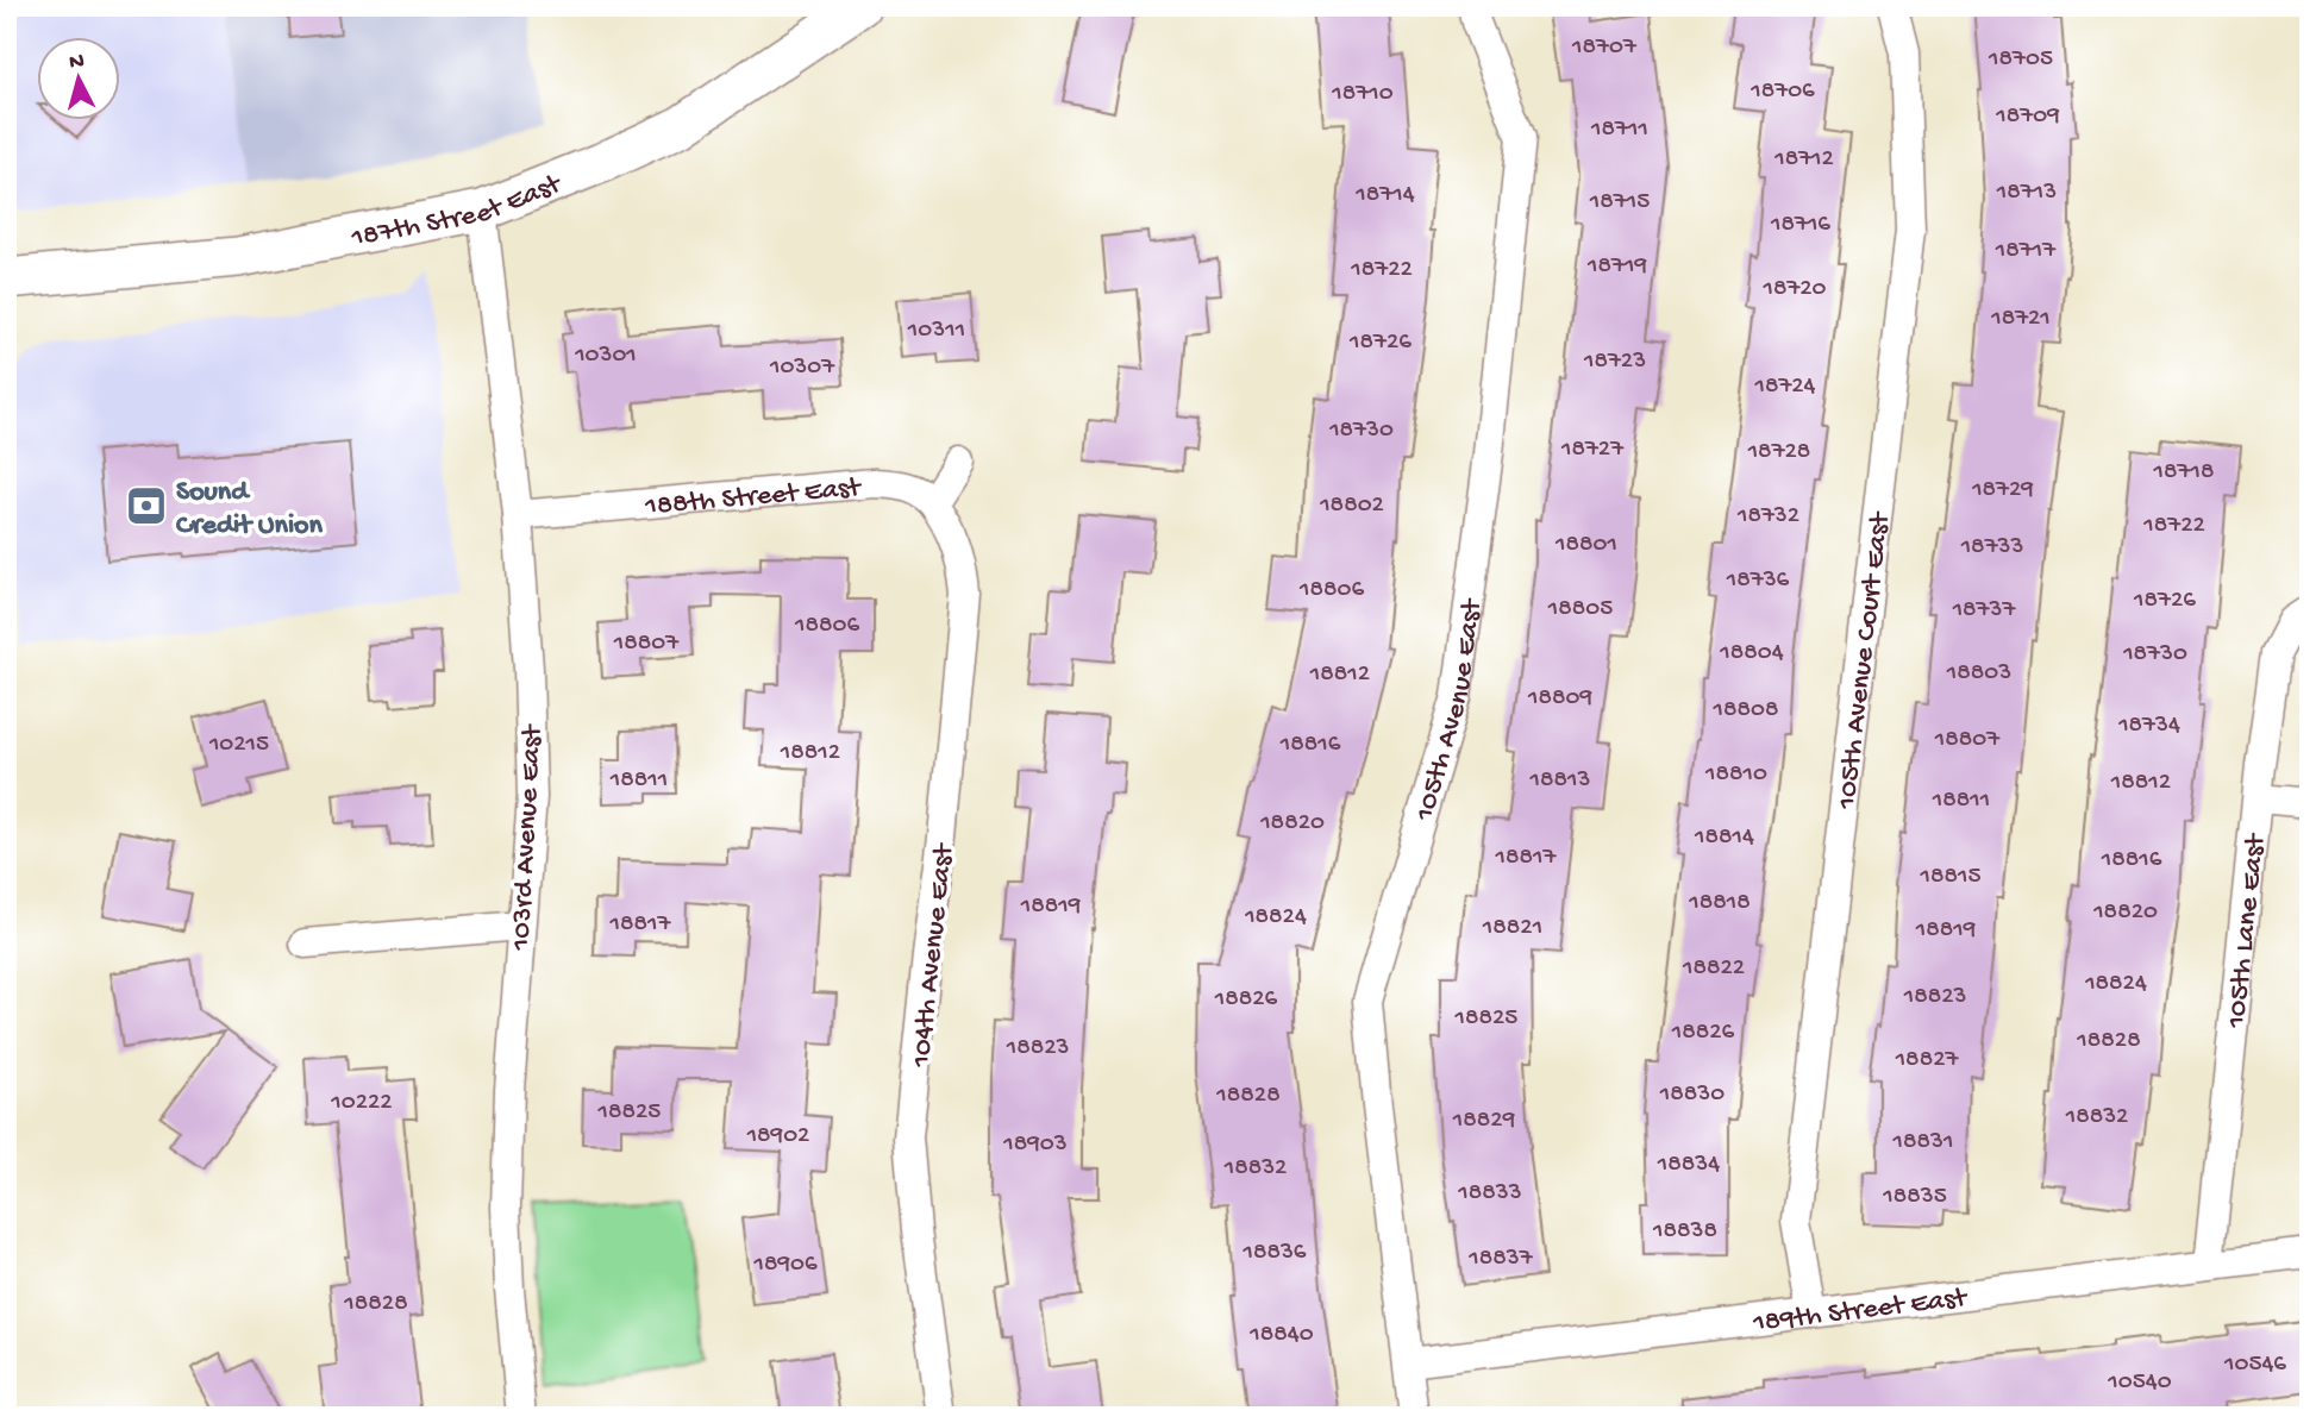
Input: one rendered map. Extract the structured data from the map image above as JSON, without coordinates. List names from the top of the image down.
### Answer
{
  "streets": {
    "street": [
      "187th Street East",
      "188th Street East",
      "105th Avenue Court East",
      "105th Avenue East",
      "103rd Avenue East",
      "105th Lane East",
      "104th Avenue East",
      "189th Street East"
    ]
  },
  "crossings": [
    ["187th Street East", "103rd Avenue East"],
    ["188th Street East", "103rd Avenue East"],
    ["188th Street East", "104th Avenue East"],
    ["105th Avenue Court East", "189th Street East"],
    ["105th Avenue East", "189th Street East"],
    ["105th Lane East", "189th Street East"]
  ],
  "places": {
    "bank": ["Sound Credit Union"]
  },
  "house_numbers": [
    "18707",
    "18705",
    "18706",
    "18710",
    "18709",
    "18711",
    "18712",
    "18713",
    "18714",
    "18715",
    "18716",
    "18717",
    "18719",
    "18722",
    "18720",
    "18721",
    "10311",
    "18726",
    "10301",
    "18723",
    "10307",
    "18724",
    "18730",
    "18727",
    "18728",
    "18718",
    "18729",
    "18802",
    "18732",
    "18722",
    "18801",
    "18733",
    "18736",
    "18806",
    "18726",
    "18805",
    "18737",
    "18806",
    "18807",
    "18804",
    "18730",
    "18803",
    "18812",
    "18809",
    "18808",
    "18734",
    "18807",
    "10215",
    "18816",
    "18812",
    "18810",
    "18811",
    "18813",
    "18812",
    "18811",
    "18820",
    "18814",
    "18817",
    "18816",
    "18815",
    "18818",
    "18819",
    "18820",
    "18824",
    "18817",
    "18821",
    "18819",
    "18822",
    "18824",
    "18823",
    "18826",
    "18825",
    "18826",
    "18828",
    "18823",
    "18827",
    "18830",
    "18828",
    "10222",
    "18825",
    "18832",
    "18829",
    "18902",
    "18831",
    "18903",
    "18834",
    "18832",
    "18833",
    "18835",
    "18838",
    "18836",
    "18837",
    "18906",
    "18828",
    "18840",
    "10546",
    "10540"
  ],
  "north": "top"
}
